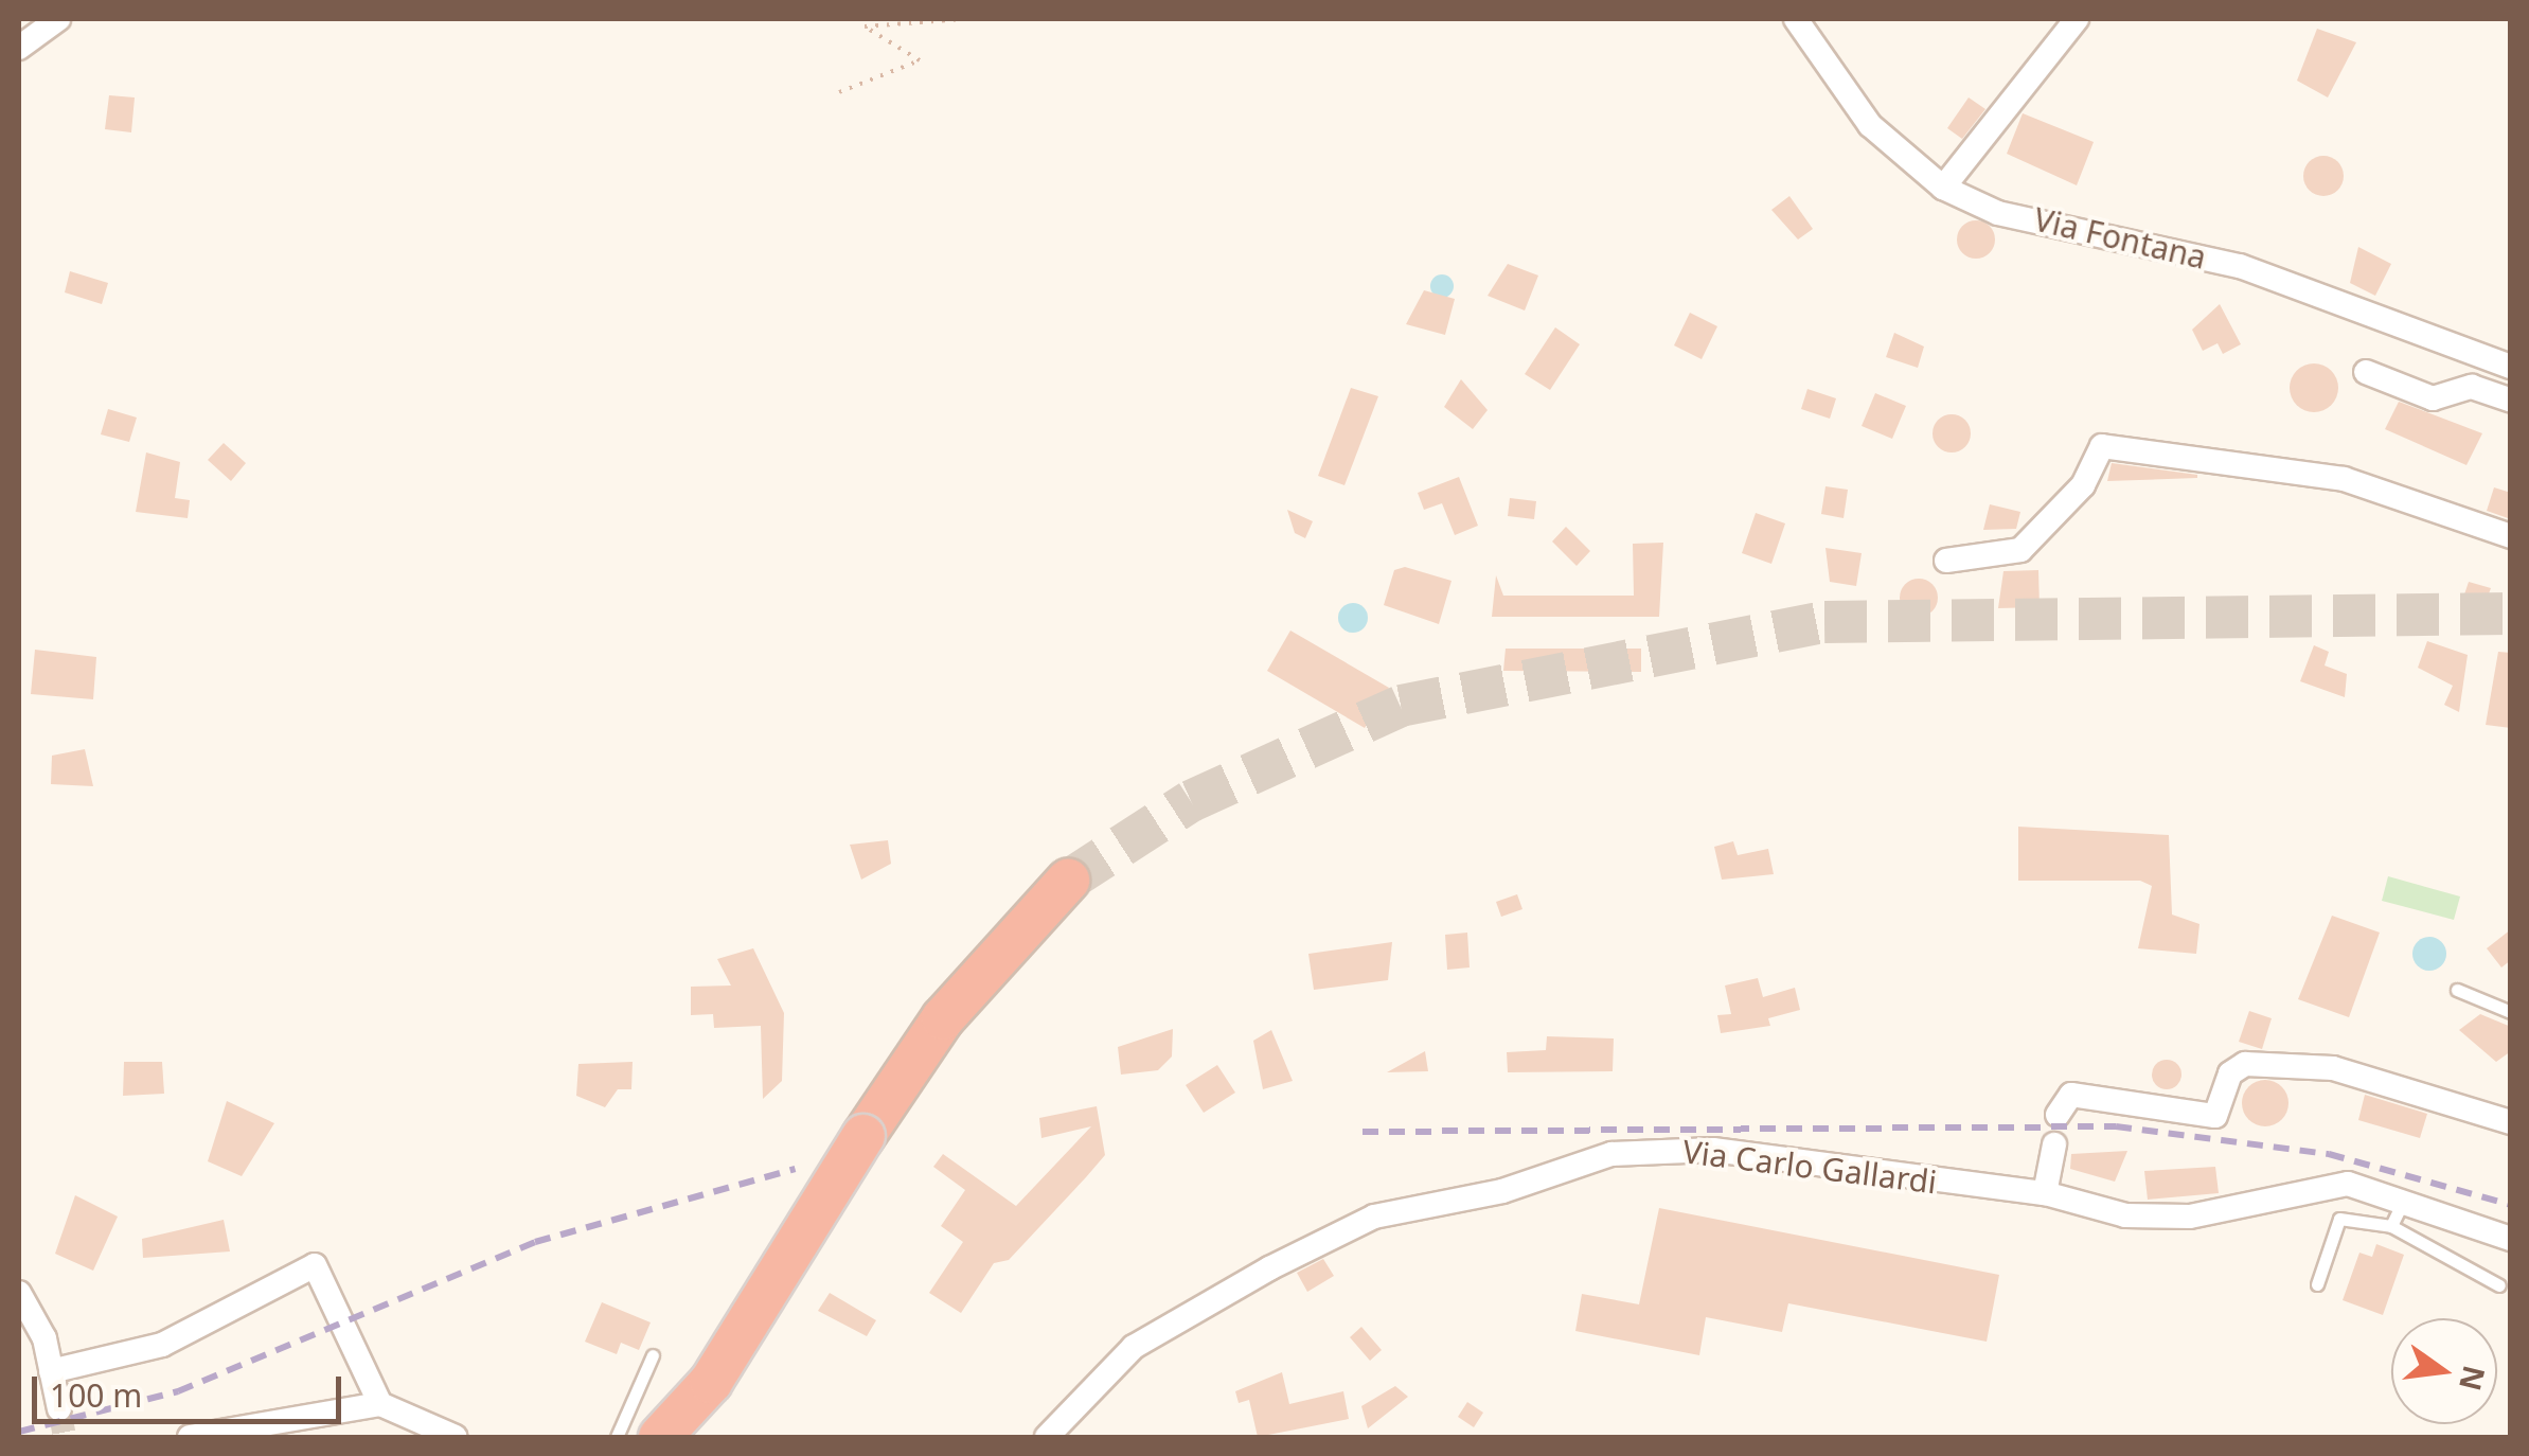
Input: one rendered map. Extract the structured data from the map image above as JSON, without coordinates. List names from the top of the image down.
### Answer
{
  "streets": {
    "street": ["Via Fontana", "Via Carlo Gallardi"]
  },
  "scale_bar": "100 m",
  "north": "right"
}
